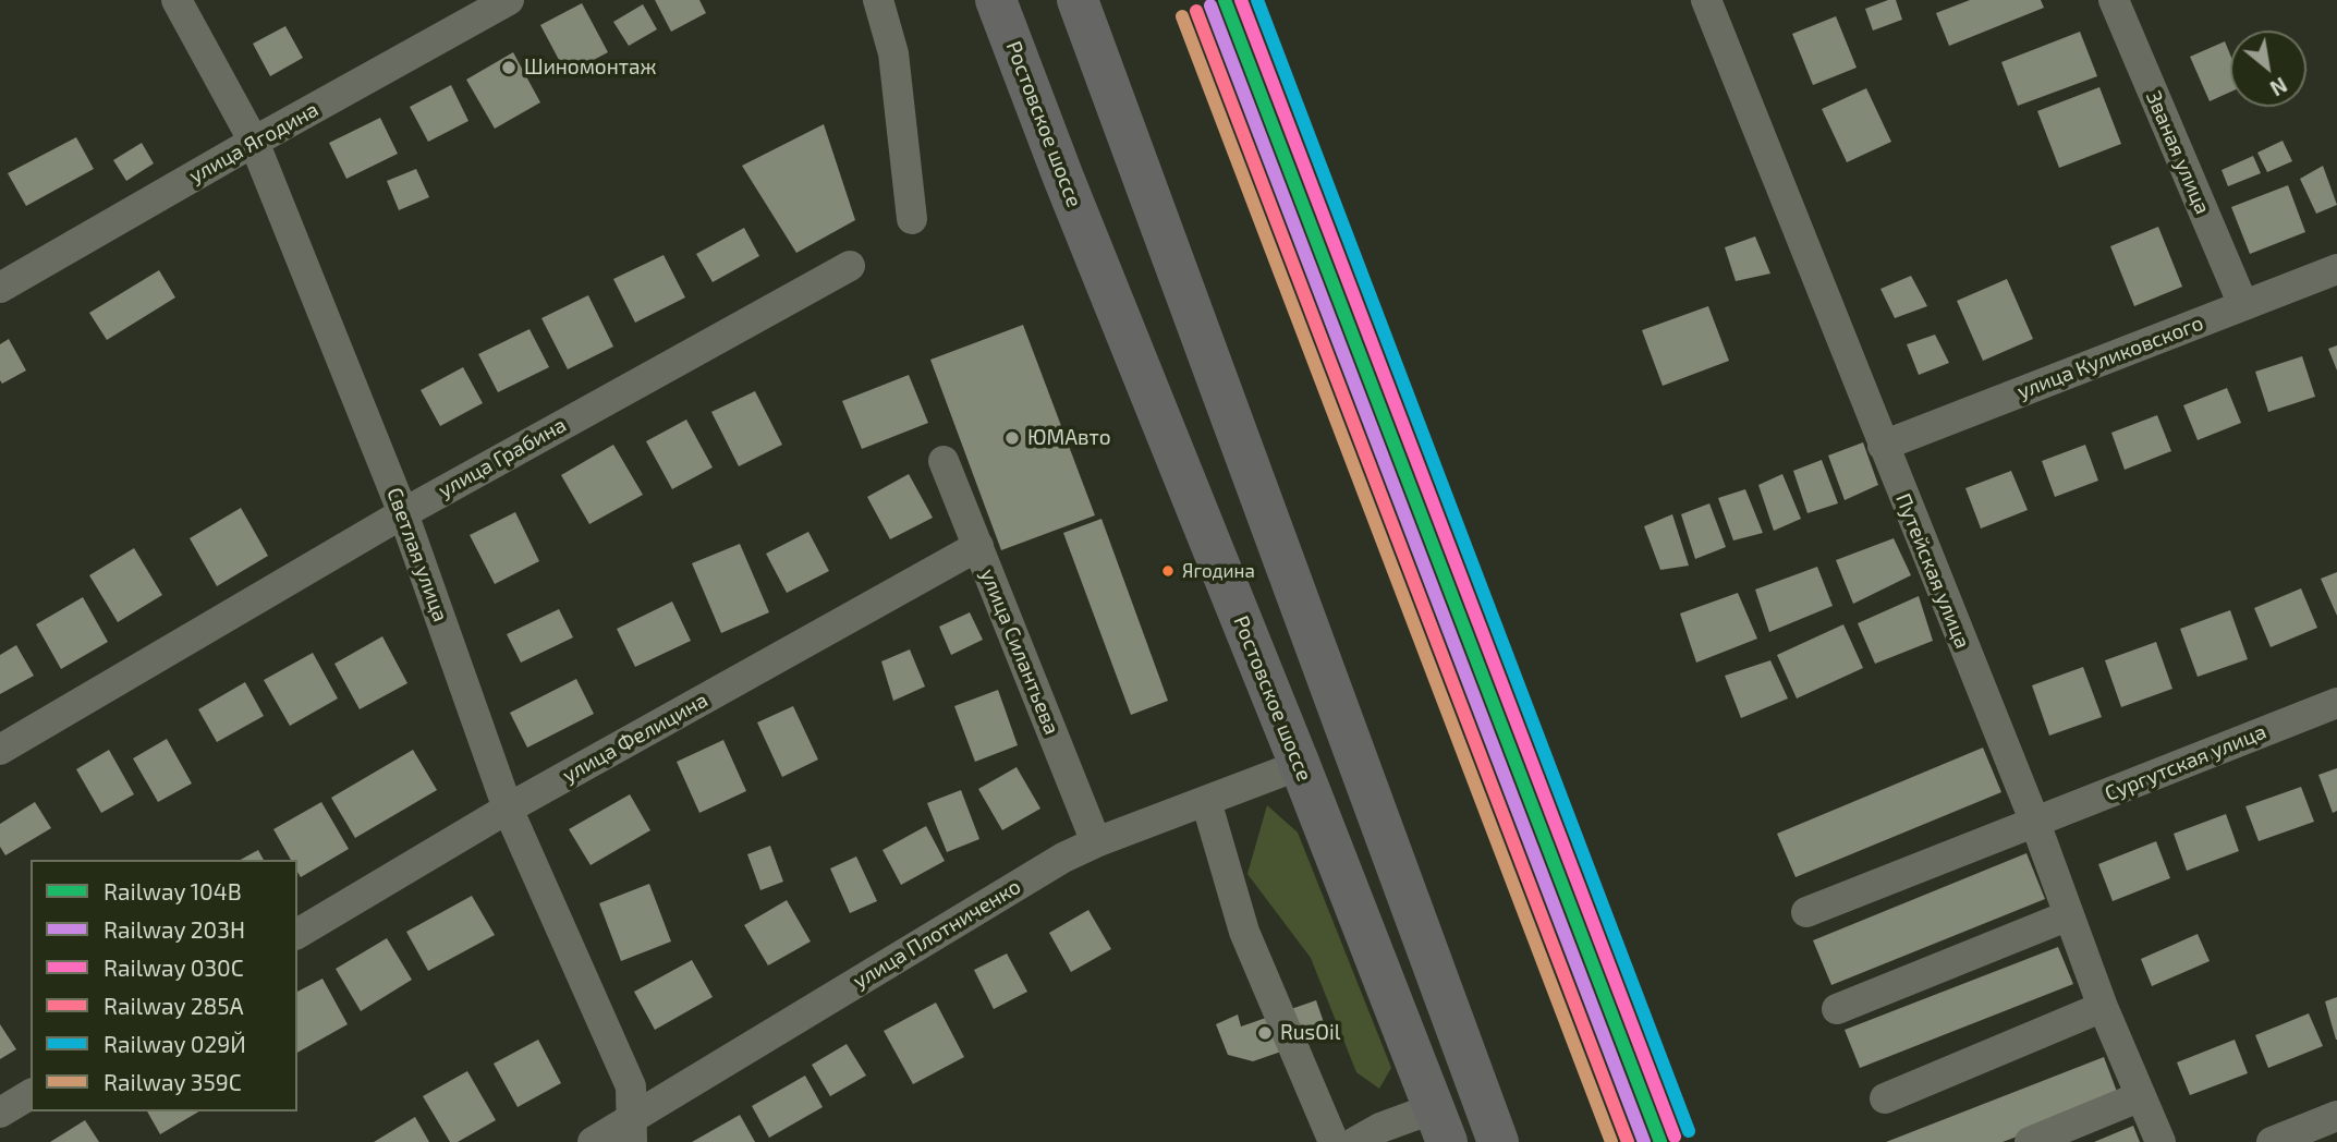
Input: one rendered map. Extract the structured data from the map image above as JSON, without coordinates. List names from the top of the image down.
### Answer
{
  "streets": {
    "highway": ["Ростовское шоссе"],
    "street": [
      "улица Ягодина",
      "Званая улица",
      "улица Куликовского",
      "улица Грабина",
      "Светлая улица",
      "Путейская улица",
      "улица Силантьева",
      "улица Фелицина",
      "Сургутская улица",
      "улица Плотниченко"
    ]
  },
  "crossings": [
    ["Ростовское шоссе", "улица Плотниченко"],
    ["улица Ягодина", "Светлая улица"],
    ["Званая улица", "улица Куликовского"],
    ["улица Куликовского", "Путейская улица"],
    ["улица Грабина", "Светлая улица"],
    ["Светлая улица", "улица Фелицина"],
    ["Светлая улица", "улица Плотниченко"],
    ["Путейская улица", "Сургутская улица"],
    ["улица Силантьева", "улица Фелицина"],
    ["улица Силантьева", "улица Плотниченко"]
  ],
  "places": [
    "Шиномонтаж",
    "ЮМАвто",
    "Ягодина",
    "RusOil"
  ],
  "lines": [
    "rail line 104В",
    "rail line 030C",
    "rail line 029Й",
    "rail line 203Н",
    "rail line 285А",
    "rail line 359С"
  ],
  "legend": [
    "Railway 104В",
    "Railway 203Н",
    "Railway 030C",
    "Railway 285А",
    "Railway 029Й",
    "Railway 359С"
  ],
  "north": "bottom right"
}
